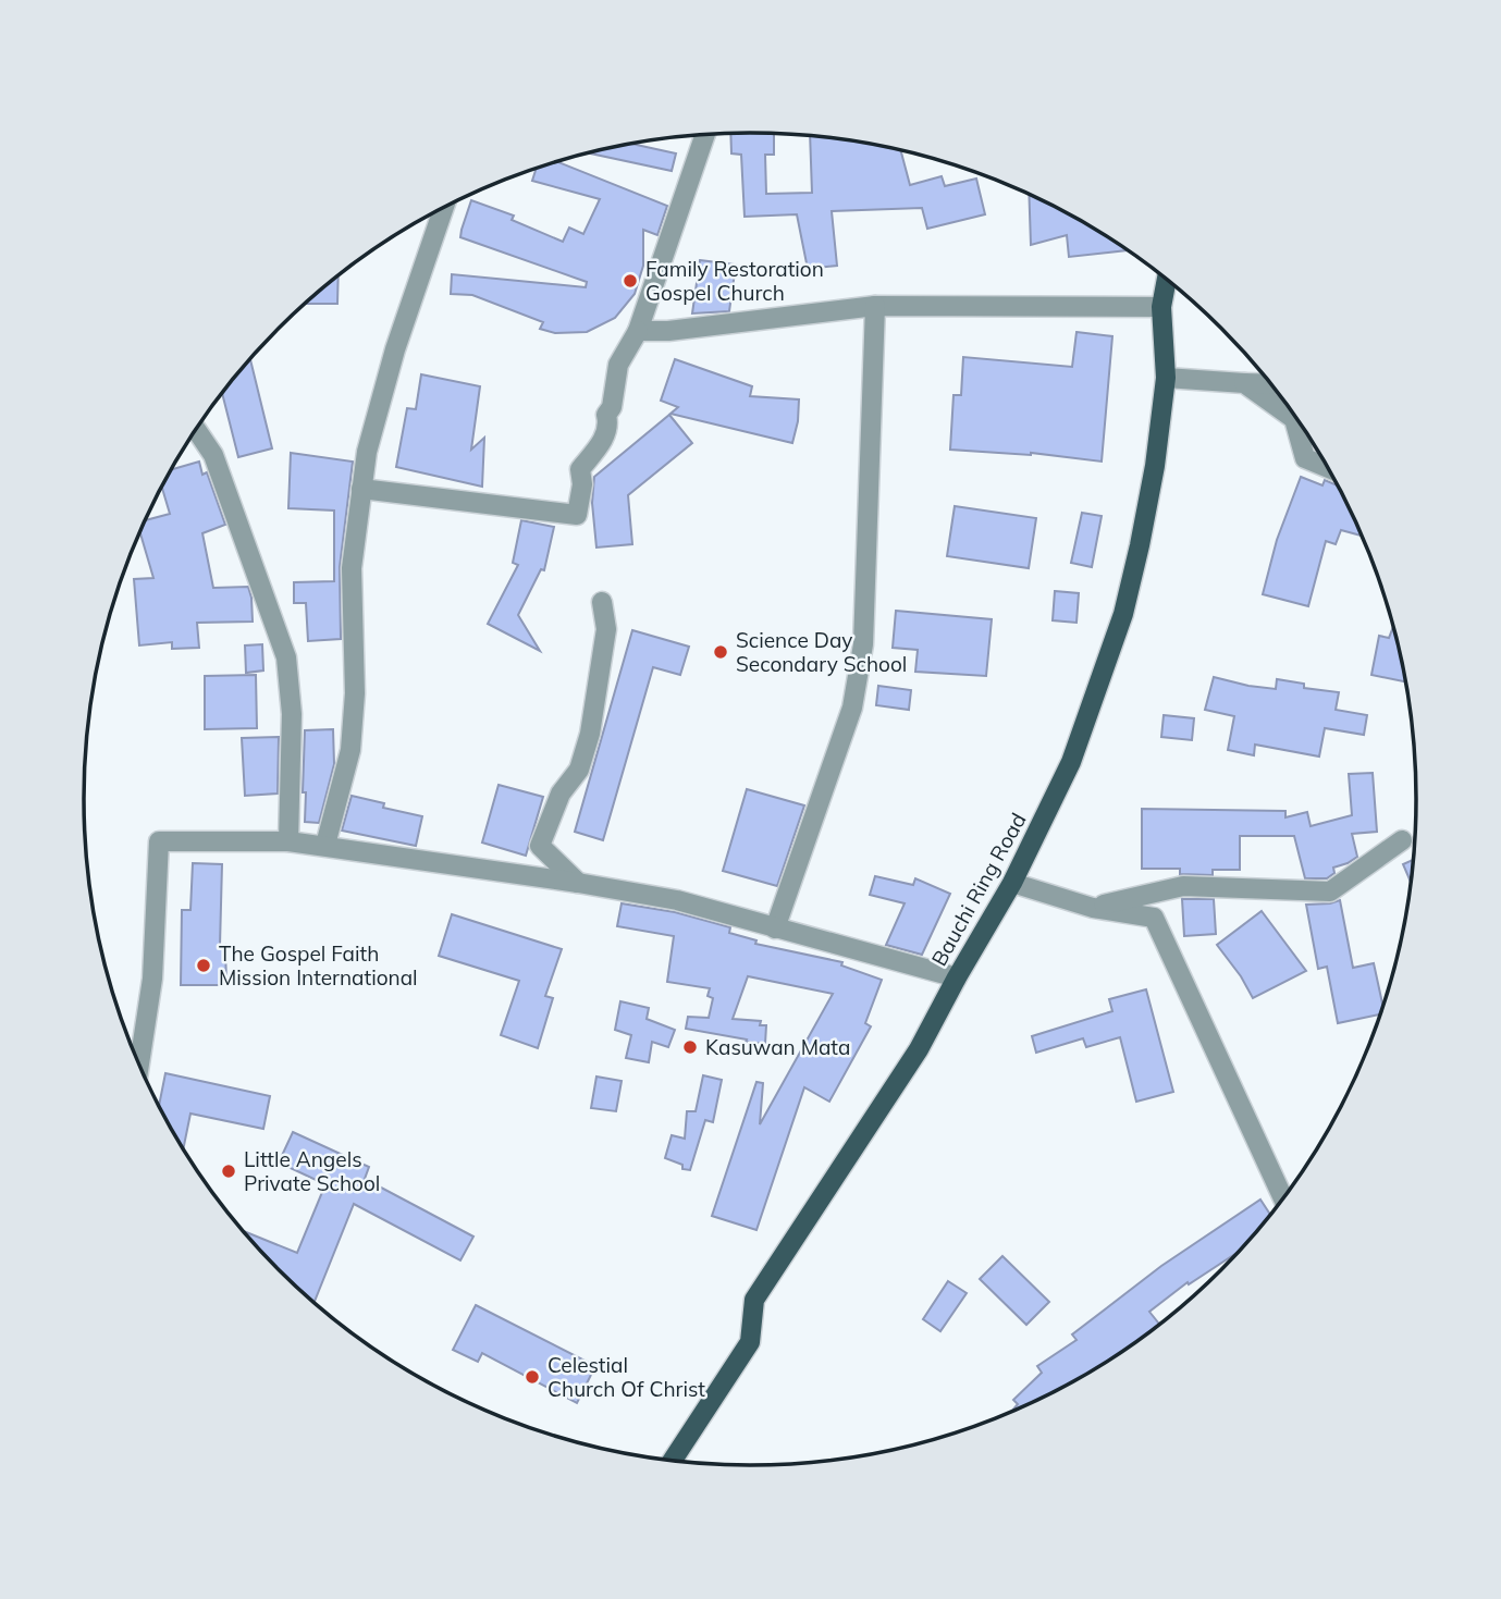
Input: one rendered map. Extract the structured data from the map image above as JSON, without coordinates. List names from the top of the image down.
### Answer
{
  "streets": {
    "main road": ["Bauchi Ring Road"]
  },
  "places": [
    "Family Restoration Gospel Church",
    "Science Day Secondary School",
    "The Gospel Faith Mission International",
    "Kasuwan Mata",
    "Little Angels Private School",
    "Celestial Church Of Christ"
  ]
}
